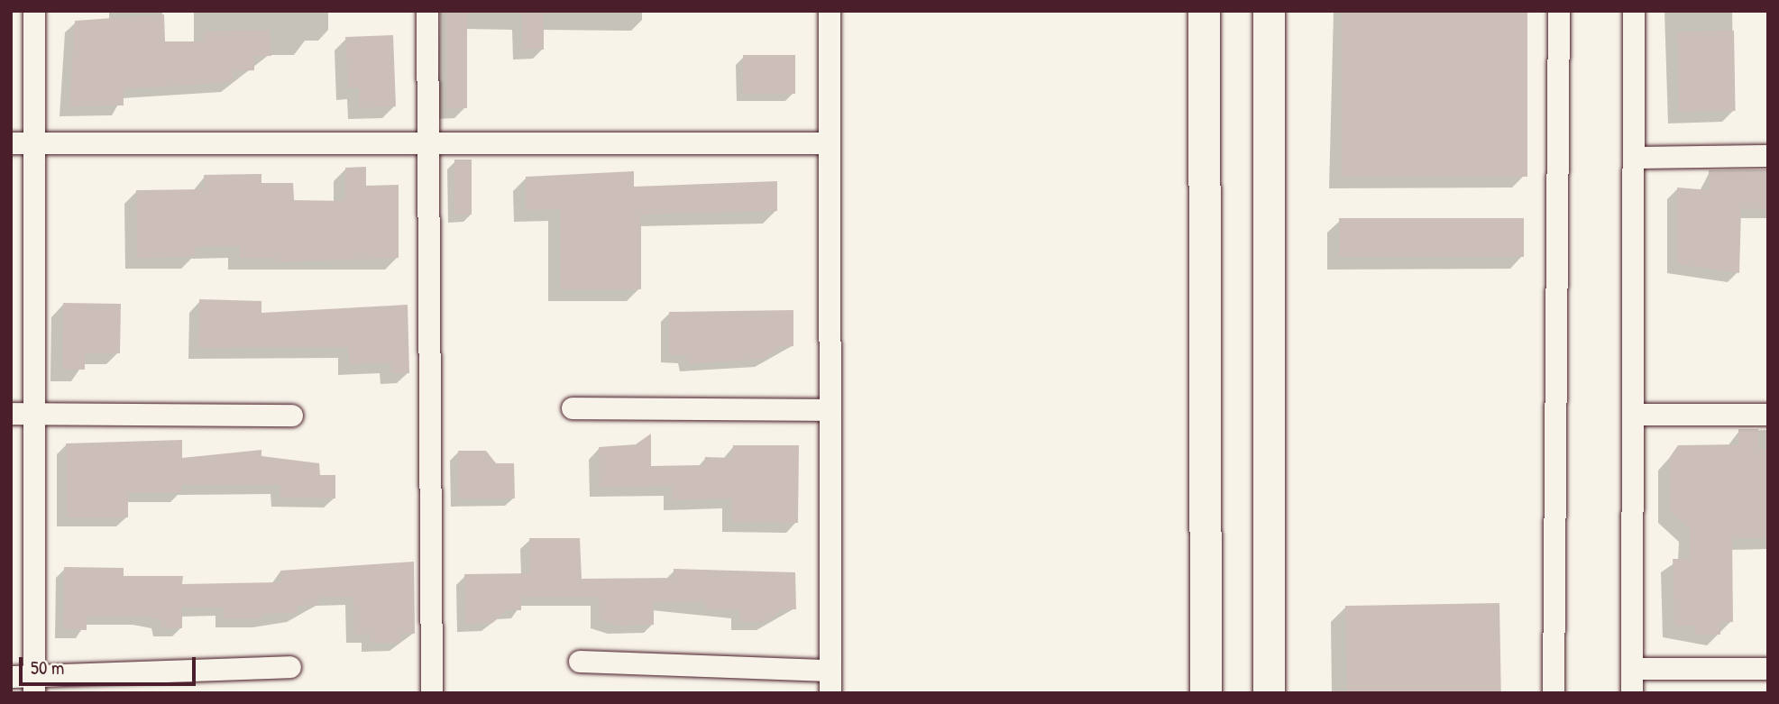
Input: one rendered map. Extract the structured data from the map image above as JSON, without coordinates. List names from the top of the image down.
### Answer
{
  "scale_bar": "50 m"
}
